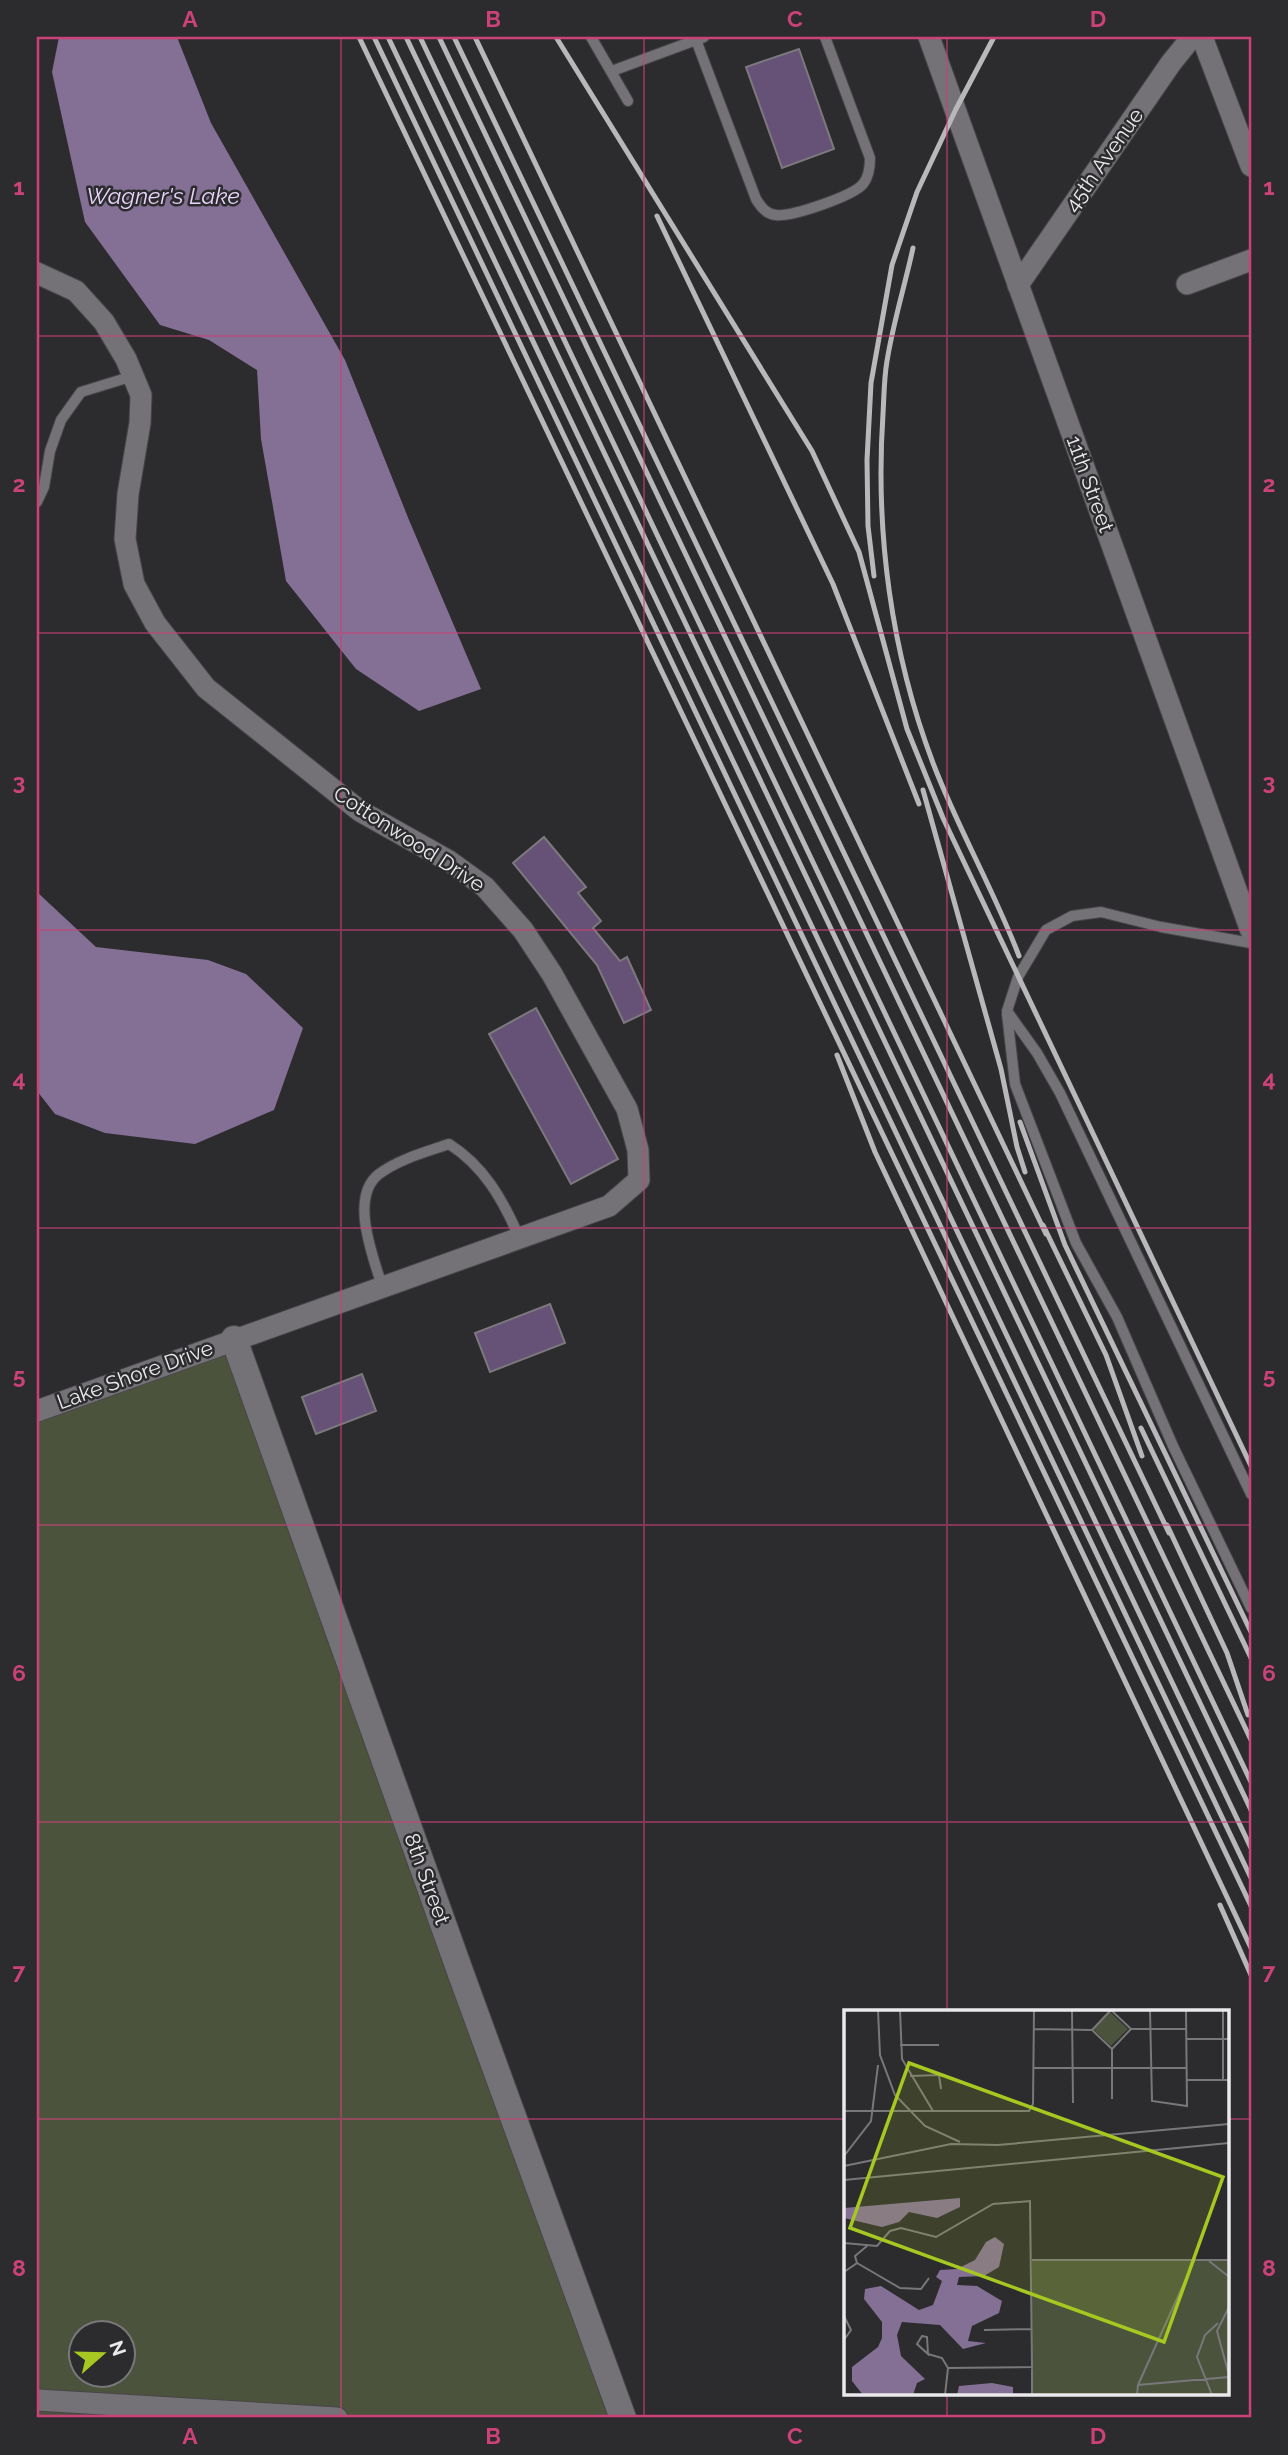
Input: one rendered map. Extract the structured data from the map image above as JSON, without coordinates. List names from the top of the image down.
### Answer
{
  "streets": {
    "street": [
      "45th Avenue",
      "11th Street",
      "Cottonwood Drive",
      "Lake Shore Drive",
      "8th Street"
    ]
  },
  "crossings": [
    ["45th Avenue", "11th Street"],
    ["Cottonwood Drive", "Lake Shore Drive"],
    ["Cottonwood Drive", "8th Street"],
    ["Lake Shore Drive", "8th Street"]
  ],
  "water": ["Wagner's Lake"],
  "north": "right",
  "grid": {
    "columns": [
      "A",
      "B",
      "C",
      "D"
    ],
    "rows": [
      "1",
      "2",
      "3",
      "4",
      "5",
      "6",
      "7",
      "8"
    ]
  }
}
